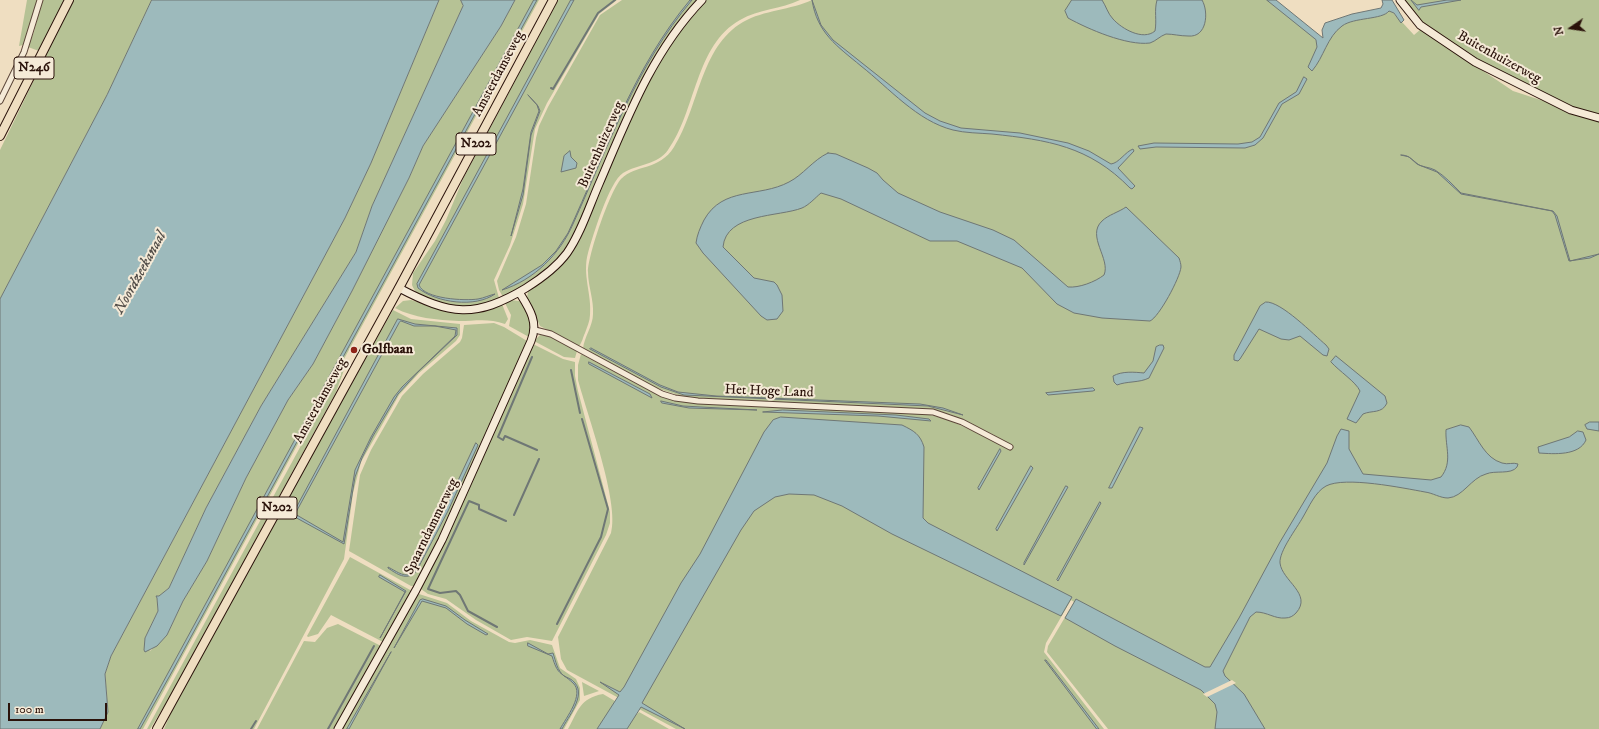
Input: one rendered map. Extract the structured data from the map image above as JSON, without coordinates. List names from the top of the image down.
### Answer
{
  "streets": {
    "main road": ["N246", "Amsterdamseweg", "N202"],
    "street": ["Buitenhuizerweg", "Het Hoge Land", "Spaarndammerweg"]
  },
  "crossings": [
    ["Buitenhuizerweg", "Amsterdamseweg"],
    ["Het Hoge Land", "Spaarndammerweg"]
  ],
  "water": ["Noordzeekanaal"],
  "places": ["Golfbaan"],
  "scale_bar": "100 m",
  "north": "left"
}
